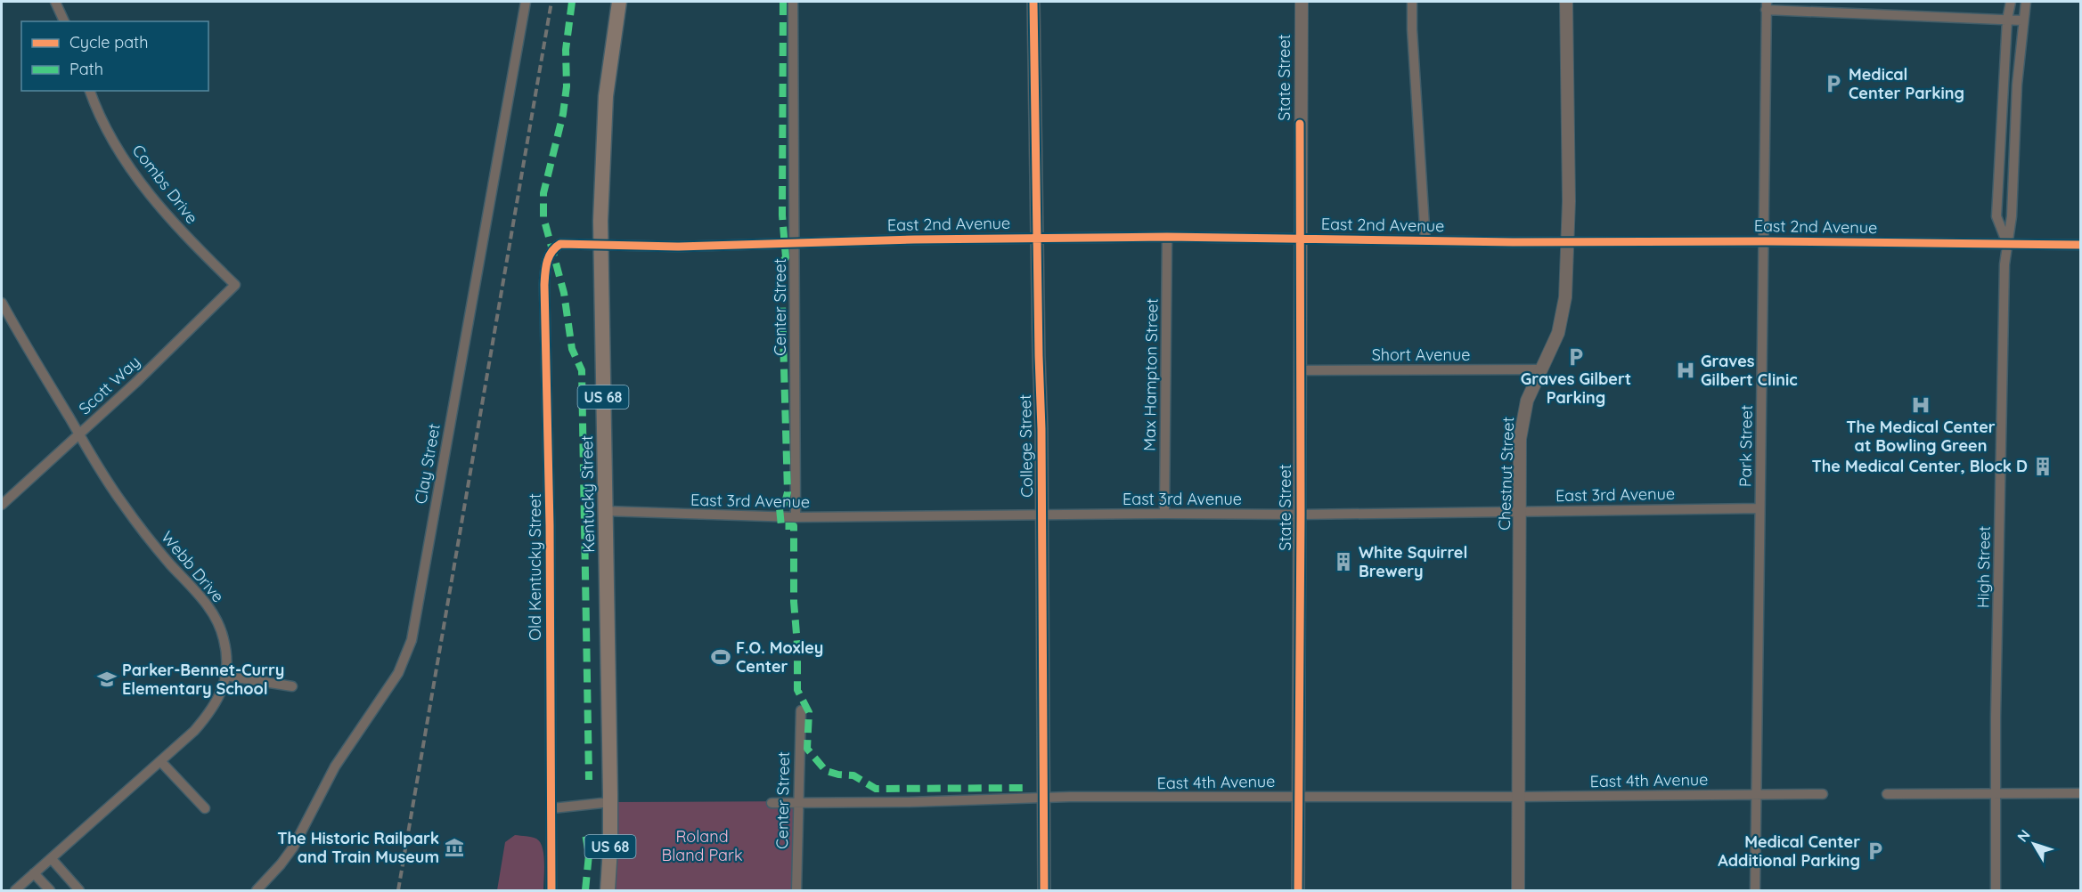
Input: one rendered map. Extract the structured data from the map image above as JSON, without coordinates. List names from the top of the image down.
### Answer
{
  "streets": {
    "main road": ["US 68", "Kentucky Street"],
    "street": [
      "State Street",
      "Combs Drive",
      "East 2nd Avenue",
      "Center Street",
      "Short Avenue",
      "Max Hampton Street",
      "Scott Way",
      "College Street",
      "Park Street",
      "Clay Street",
      "Chestnut Street",
      "East 3rd Avenue",
      "Webb Drive",
      "Old Kentucky Street",
      "High Street",
      "East 4th Avenue"
    ]
  },
  "crossings": [
    ["State Street", "East 2nd Avenue"],
    ["State Street", "Short Avenue"],
    ["State Street", "East 3rd Avenue"],
    ["State Street", "East 4th Avenue"],
    ["Combs Drive", "Scott Way"],
    ["East 2nd Avenue", "Center Street"],
    ["East 2nd Avenue", "Max Hampton Street"],
    ["East 2nd Avenue", "College Street"],
    ["East 2nd Avenue", "Park Street"],
    ["East 2nd Avenue", "Chestnut Street"],
    ["East 2nd Avenue", "Kentucky Street"],
    ["East 2nd Avenue", "Old Kentucky Street"],
    ["East 2nd Avenue", "High Street"],
    ["Center Street", "East 3rd Avenue"],
    ["Center Street", "East 4th Avenue"],
    ["Short Avenue", "Chestnut Street"],
    ["Max Hampton Street", "East 3rd Avenue"],
    ["Scott Way", "Webb Drive"],
    ["College Street", "East 3rd Avenue"],
    ["College Street", "East 4th Avenue"],
    ["Park Street", "East 3rd Avenue"],
    ["Park Street", "East 4th Avenue"],
    ["Chestnut Street", "East 3rd Avenue"],
    ["Chestnut Street", "East 4th Avenue"],
    ["Kentucky Street", "East 3rd Avenue"]
  ],
  "parks": ["Roland Bland Park"],
  "places": {
    "parking": ["Medical Center Parking", "Graves Gilbert Parking", "Medical Center Additional Parking"],
    "hospital": ["Graves Gilbert Clinic", "The Medical Center at Bowling Green"],
    "building": ["The Medical Center, Block D", "White Squirrel Brewery"],
    "sports": ["F.O. Moxley Center"],
    "school or university": ["Parker-Bennet-Curry Elementary School"],
    "museum": ["The Historic Railpark and Train Museum"]
  },
  "legend": ["Cycle path", "Path"],
  "north": "top left"
}
